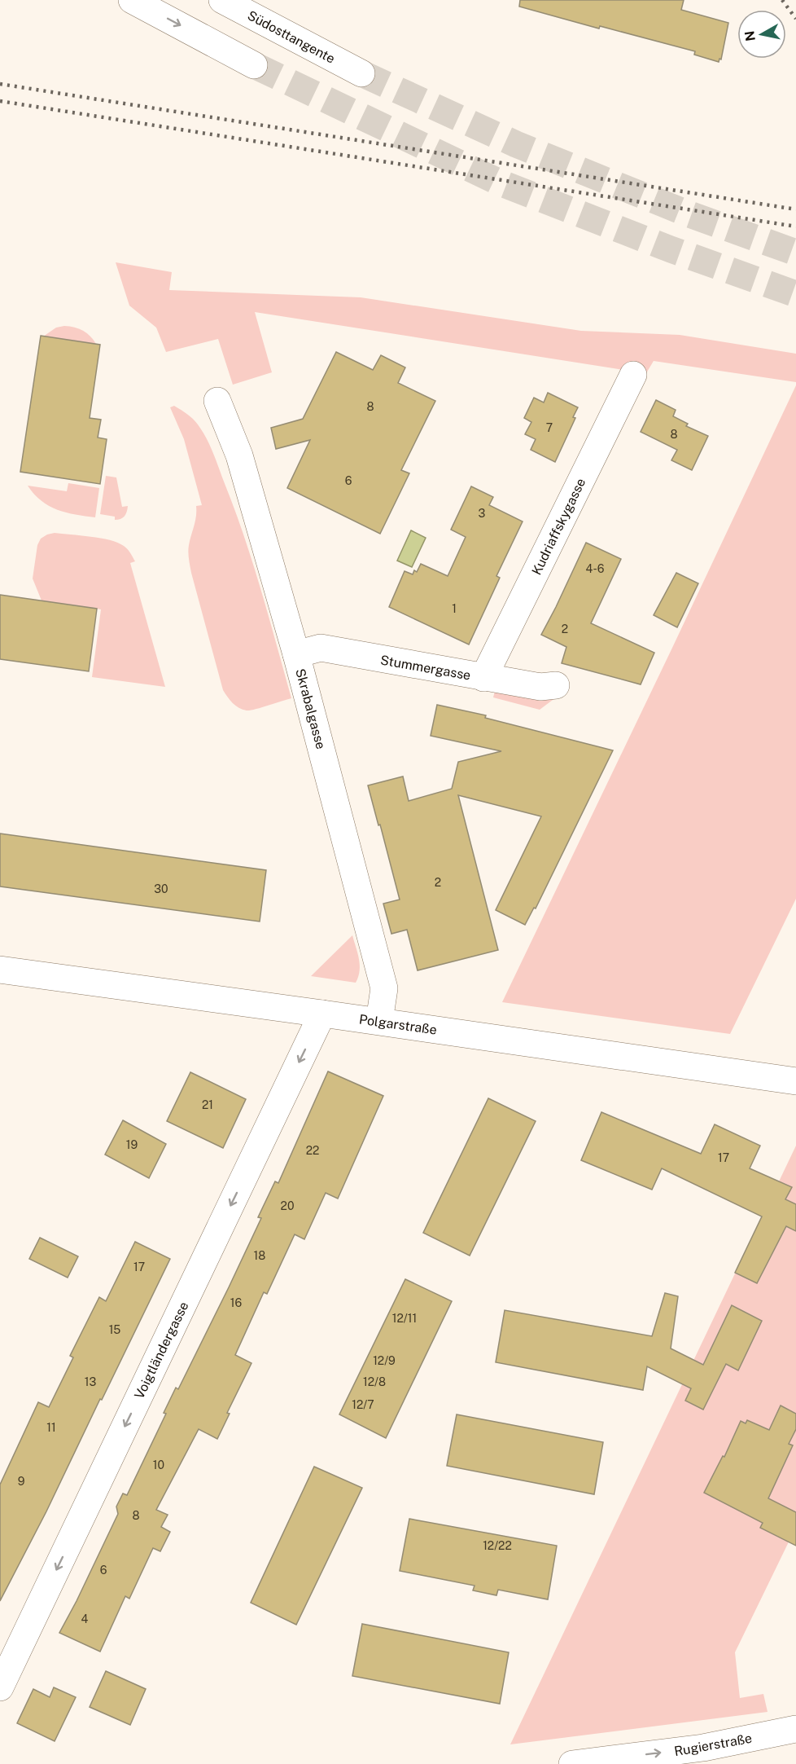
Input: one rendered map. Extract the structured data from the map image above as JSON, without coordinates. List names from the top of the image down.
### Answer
{
  "streets": {
    "main road": [
      "Südosttangente",
      "Kudriaffskygasse",
      "Stummergasse",
      "Skrabalgasse",
      "Polgarstraße",
      "Voigtländergasse",
      "Rugierstraße"
    ]
  },
  "crossings": [
    ["Kudriaffskygasse", "Stummergasse"],
    ["Stummergasse", "Skrabalgasse"],
    ["Skrabalgasse", "Polgarstraße"],
    ["Polgarstraße", "Voigtländergasse"]
  ],
  "one_way": ["Voigtländergasse", "Rugierstraße"],
  "house_numbers": [
    "8",
    "7",
    "8",
    "6",
    "3",
    "4-6",
    "1",
    "2",
    "2",
    "30",
    "21",
    "19",
    "22",
    "17",
    "20",
    "18",
    "17",
    "16",
    "12/11",
    "15",
    "12/9",
    "13",
    "12/8",
    "12/7",
    "11",
    "10",
    "9",
    "8",
    "12/22",
    "6",
    "4"
  ],
  "north": "left"
}
